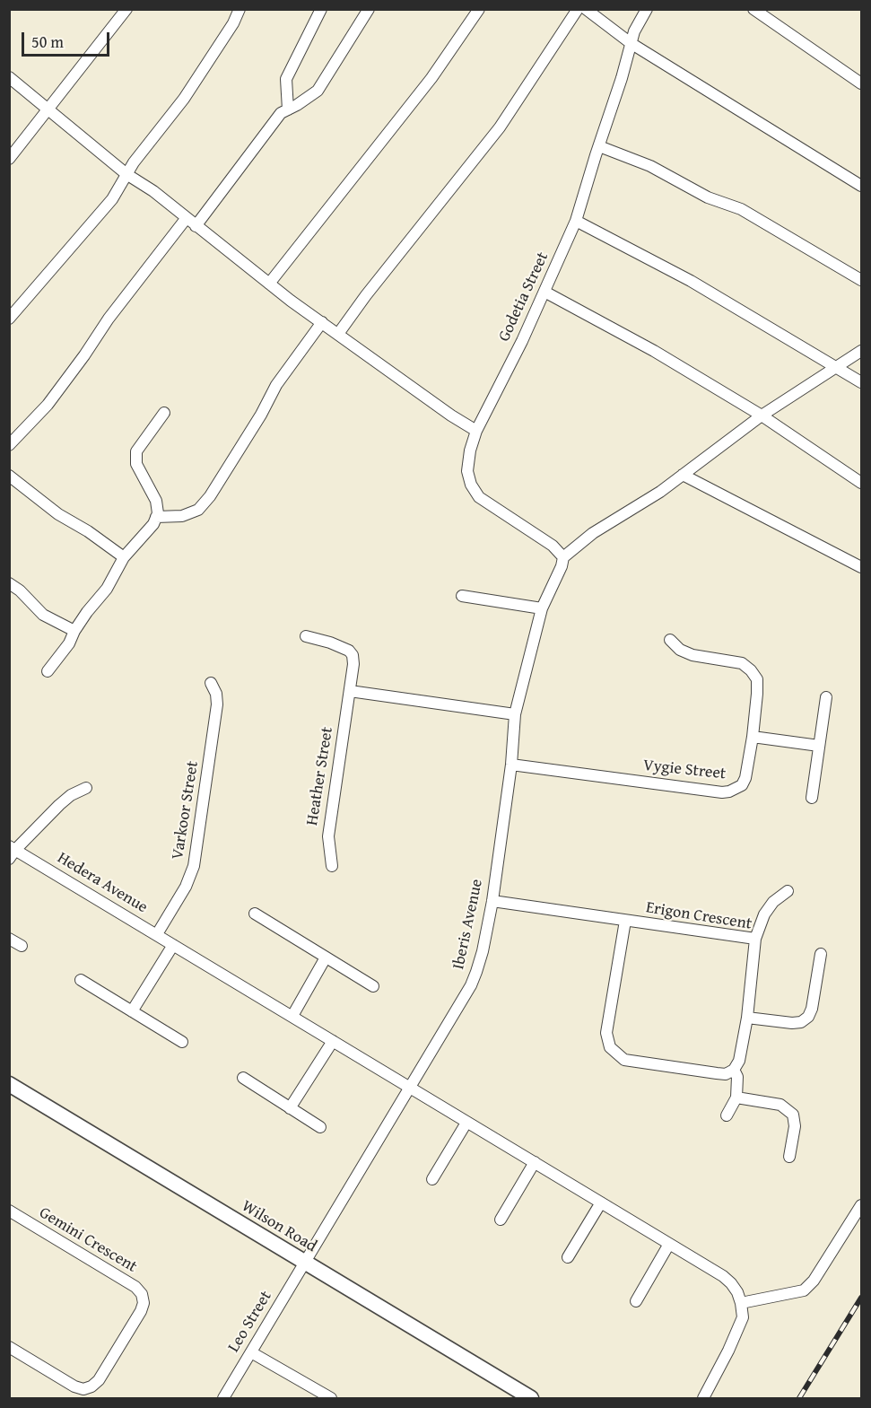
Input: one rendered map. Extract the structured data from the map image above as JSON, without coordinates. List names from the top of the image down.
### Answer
{
  "streets": {
    "street": [
      "Godetia Street",
      "Vygie Street",
      "Heather Street",
      "Varkoor Street",
      "Hedera Avenue",
      "Erigon Crescent",
      "Iberis Avenue",
      "Wilson Road",
      "Gemini Crescent",
      "Leo Street"
    ]
  },
  "crossings": [
    ["Godetia Street", "Iberis Avenue"],
    ["Vygie Street", "Iberis Avenue"],
    ["Varkoor Street", "Hedera Avenue"],
    ["Hedera Avenue", "Iberis Avenue"],
    ["Erigon Crescent", "Iberis Avenue"],
    ["Iberis Avenue", "Wilson Road"],
    ["Iberis Avenue", "Leo Street"],
    ["Wilson Road", "Leo Street"]
  ],
  "scale_bar": "50 m"
}
